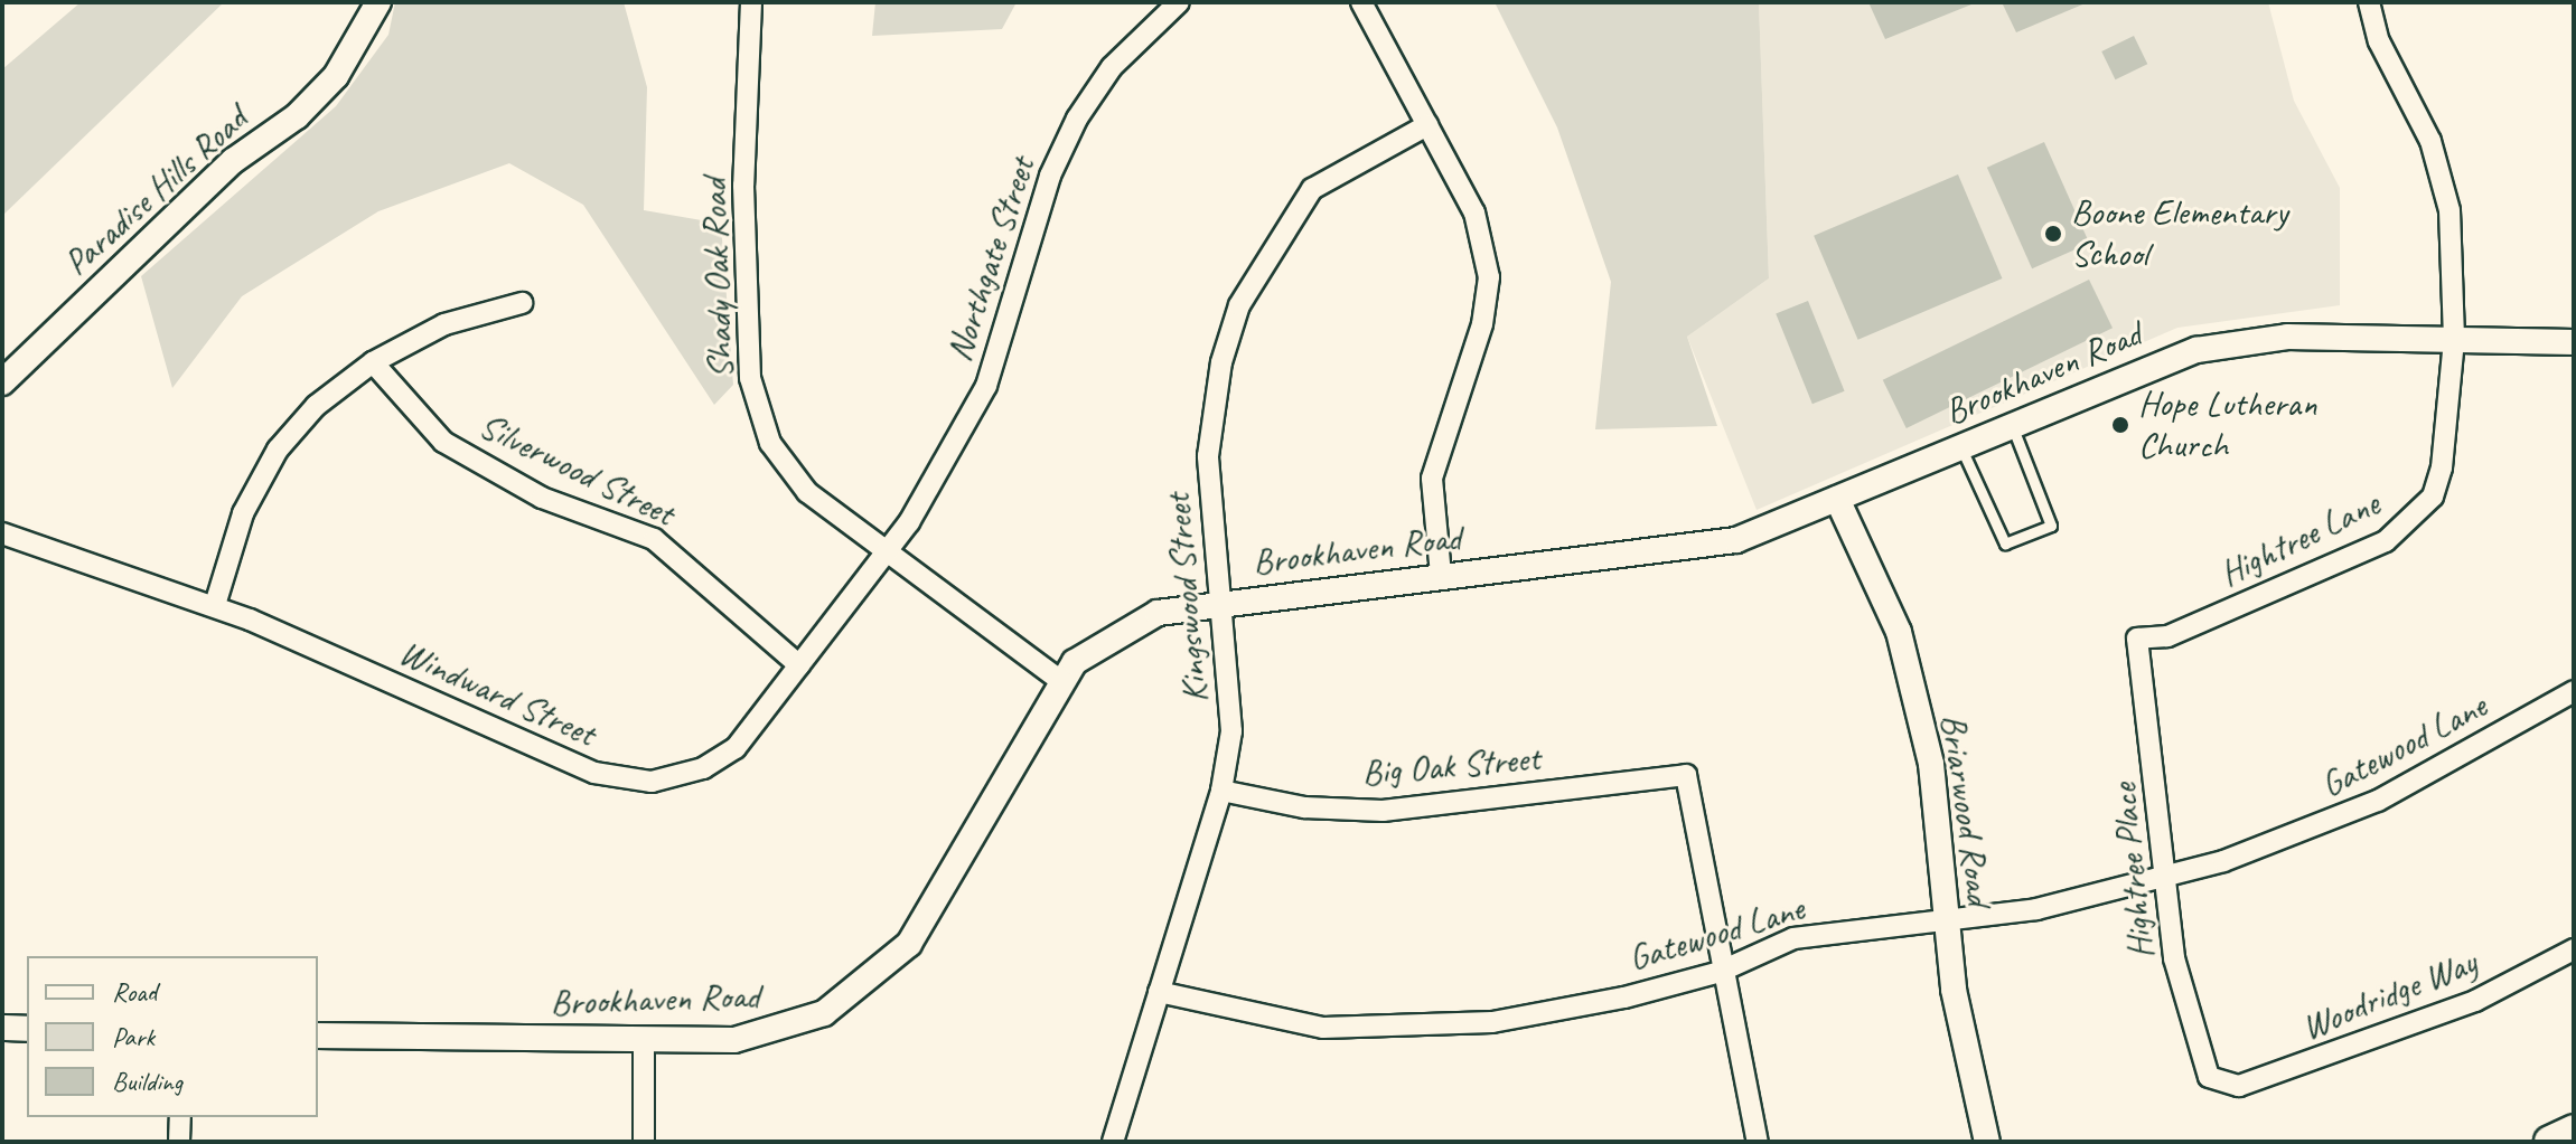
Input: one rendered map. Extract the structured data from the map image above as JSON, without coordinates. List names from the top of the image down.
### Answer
{
  "streets": {
    "street": [
      "Paradise Hills Road",
      "Northgate Street",
      "Shady Oak Road",
      "Brookhaven Road",
      "Silverwood Street",
      "Hightree Lane",
      "Kingswood Street",
      "Windward Street",
      "Gatewood Lane",
      "Big Oak Street",
      "Briarwood Road",
      "Hightree Place",
      "Woodridge Way"
    ]
  },
  "crossings": [
    ["Northgate Street", "Shady Oak Road"],
    ["Northgate Street", "Windward Street"],
    ["Shady Oak Road", "Brookhaven Road"],
    ["Shady Oak Road", "Windward Street"],
    ["Brookhaven Road", "Hightree Lane"],
    ["Brookhaven Road", "Kingswood Street"],
    ["Brookhaven Road", "Briarwood Road"],
    ["Silverwood Street", "Windward Street"],
    ["Hightree Lane", "Hightree Place"],
    ["Kingswood Street", "Gatewood Lane"],
    ["Kingswood Street", "Big Oak Street"],
    ["Gatewood Lane", "Big Oak Street"],
    ["Gatewood Lane", "Briarwood Road"],
    ["Gatewood Lane", "Hightree Place"],
    ["Hightree Place", "Woodridge Way"]
  ],
  "places": ["Boone Elementary School", "Hope Lutheran Church"],
  "legend": ["Road", "Park", "Building"]
}
